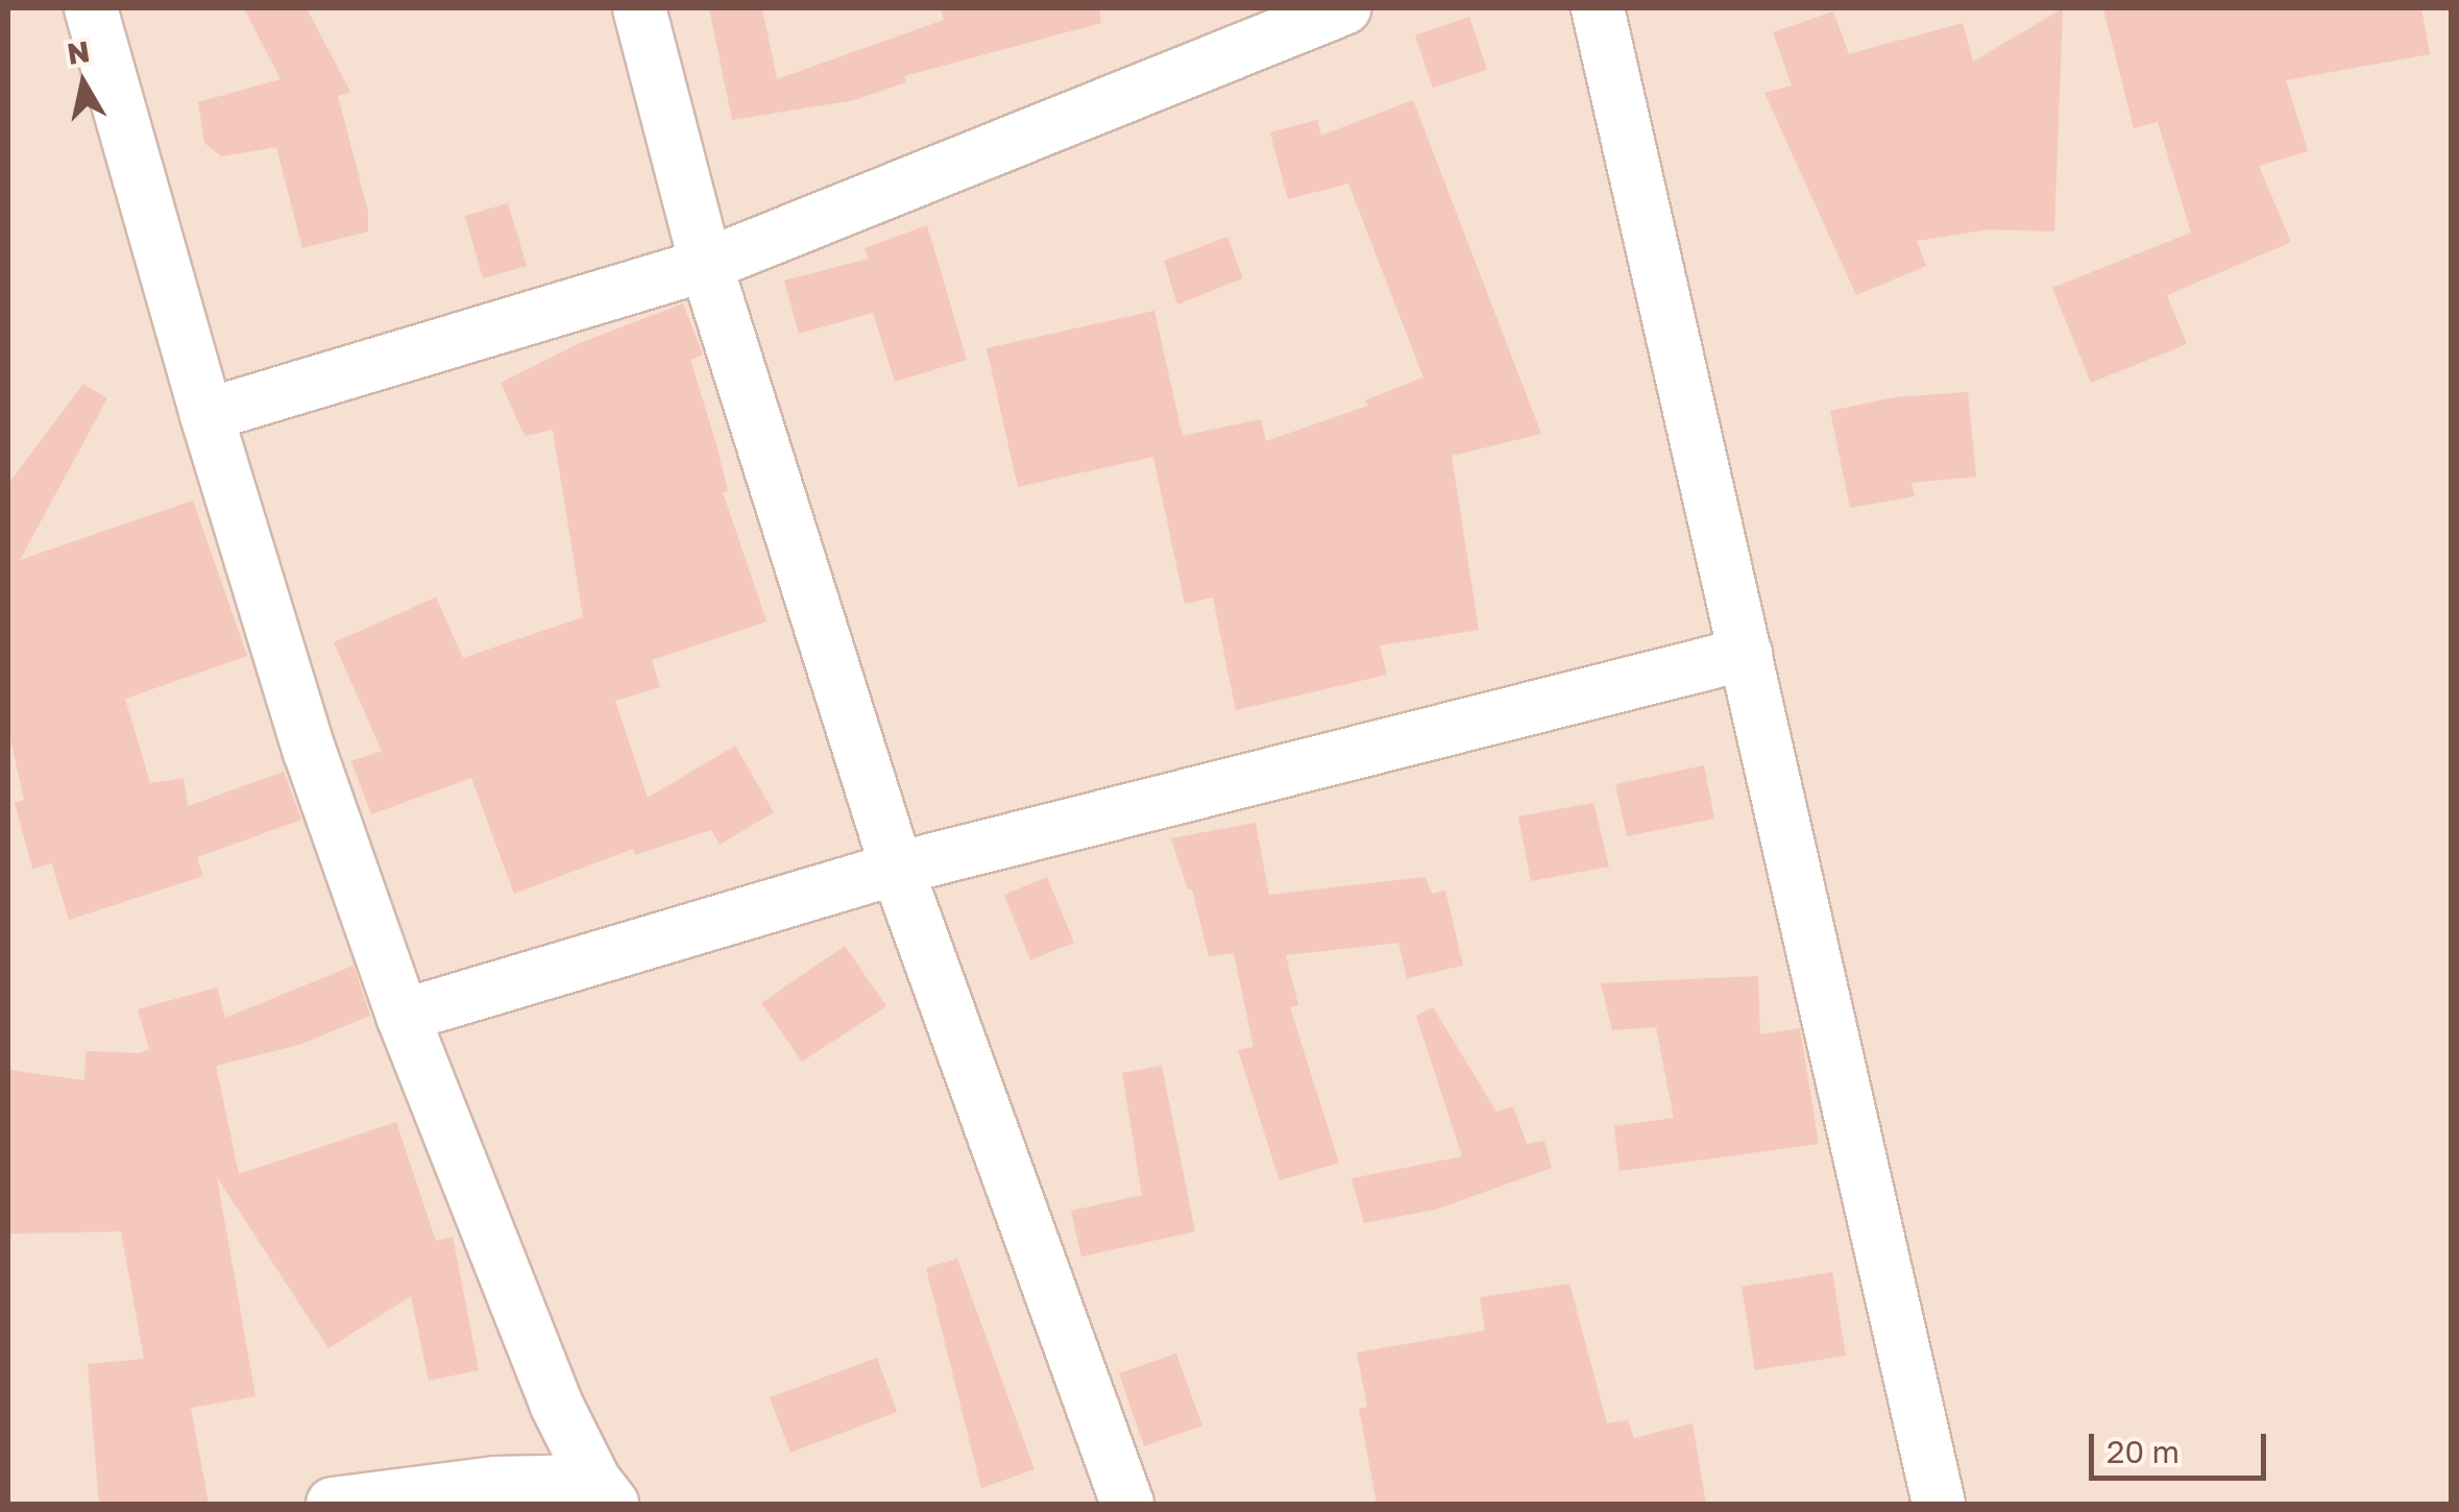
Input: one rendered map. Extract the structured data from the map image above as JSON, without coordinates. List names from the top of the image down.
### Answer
{
  "scale_bar": "20 m",
  "north": "top"
}
